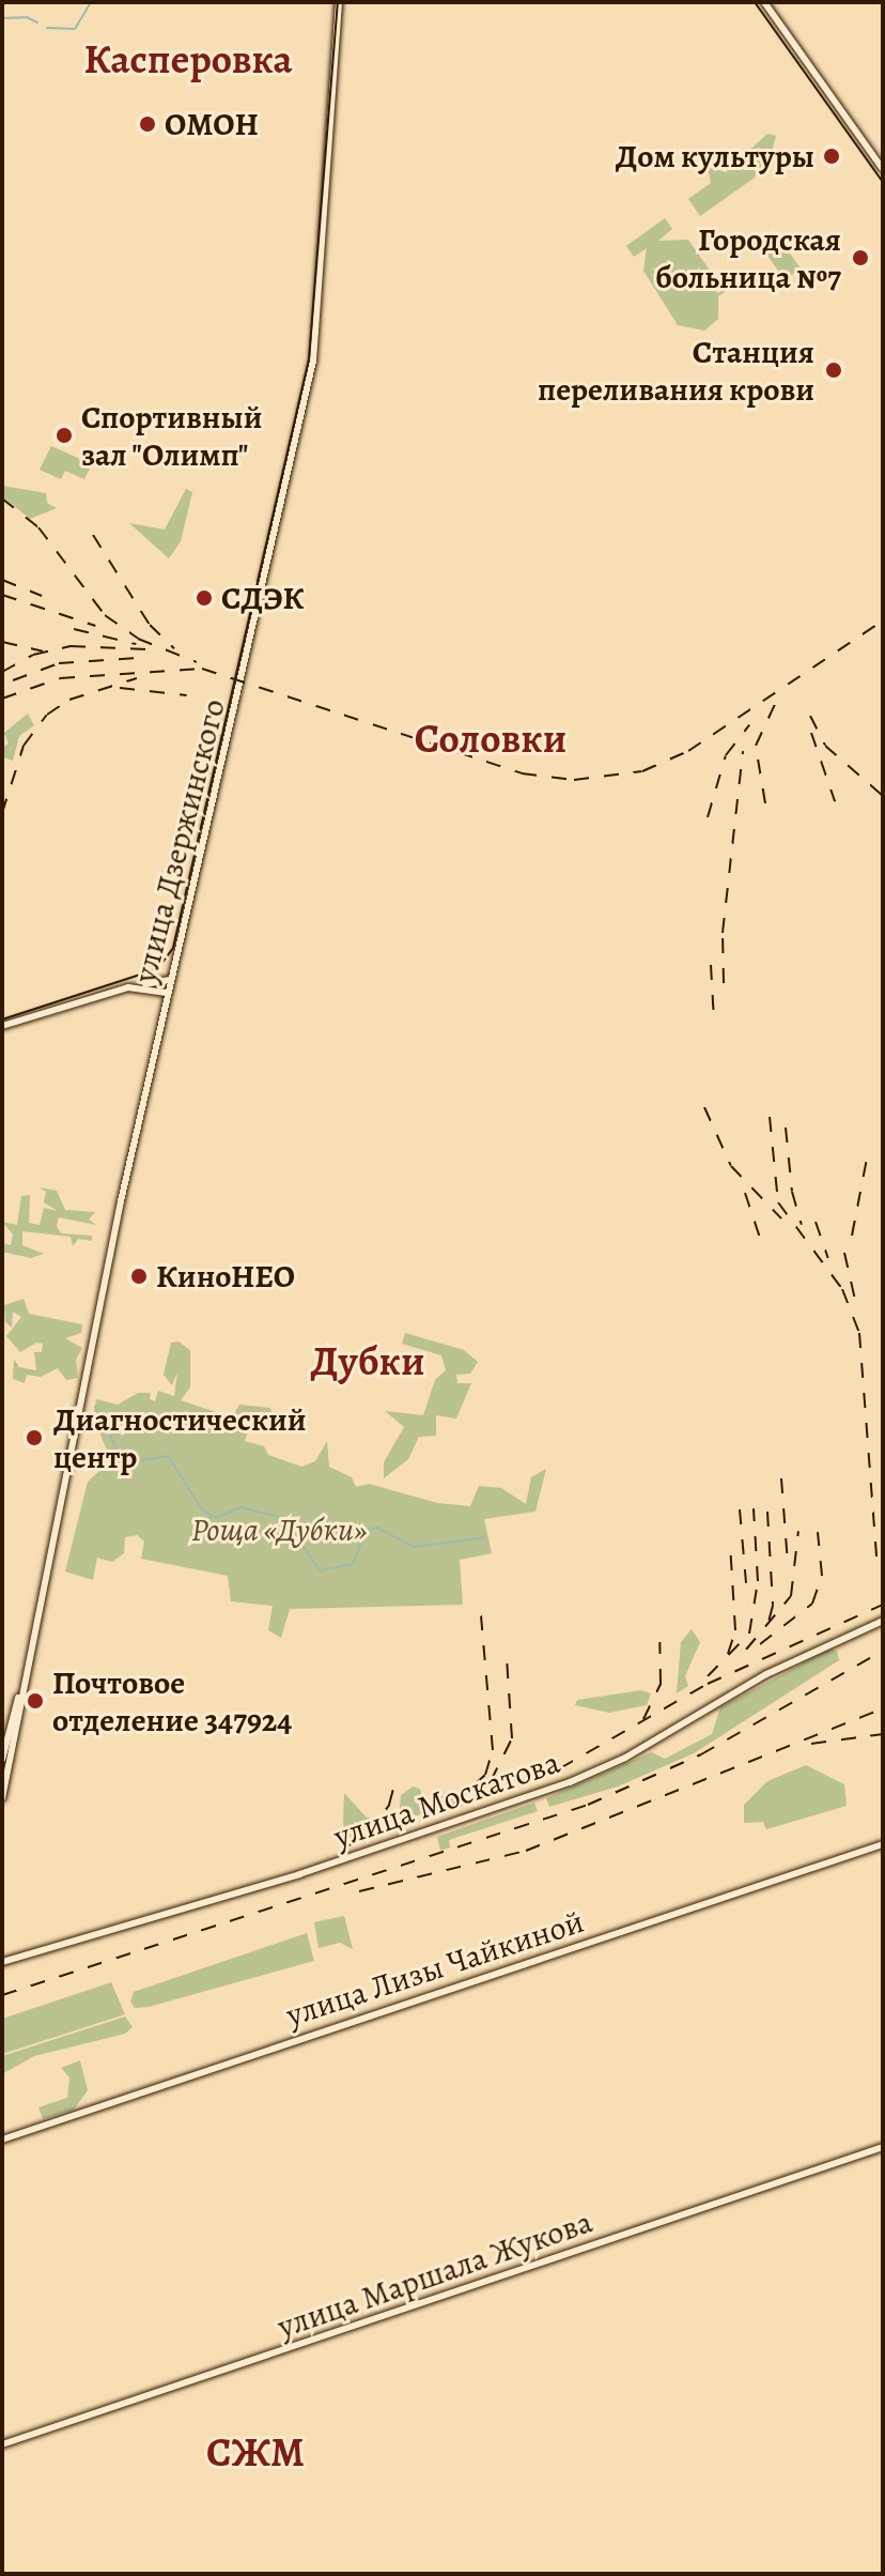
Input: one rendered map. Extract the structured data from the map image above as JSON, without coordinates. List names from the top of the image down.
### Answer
{
  "streets": {
    "main road": [
      "улица Дзержинского",
      "улица Москатова",
      "улица Лизы Чайкиной",
      "улица Маршала Жукова"
    ]
  },
  "districts": [
    "Касперовка",
    "Соловки",
    "Дубки",
    "СЖМ"
  ],
  "parks": ["Роща «Дубки»"],
  "places": [
    "ОМОН",
    "Дом культуры",
    "Городская больница №7",
    "Станция переливания крови",
    "Спортивный зал \"Олимп\"",
    "СДЭК",
    "КиноНЕО",
    "Диагностический центр",
    "Почтовое отделение 347924"
  ]
}
